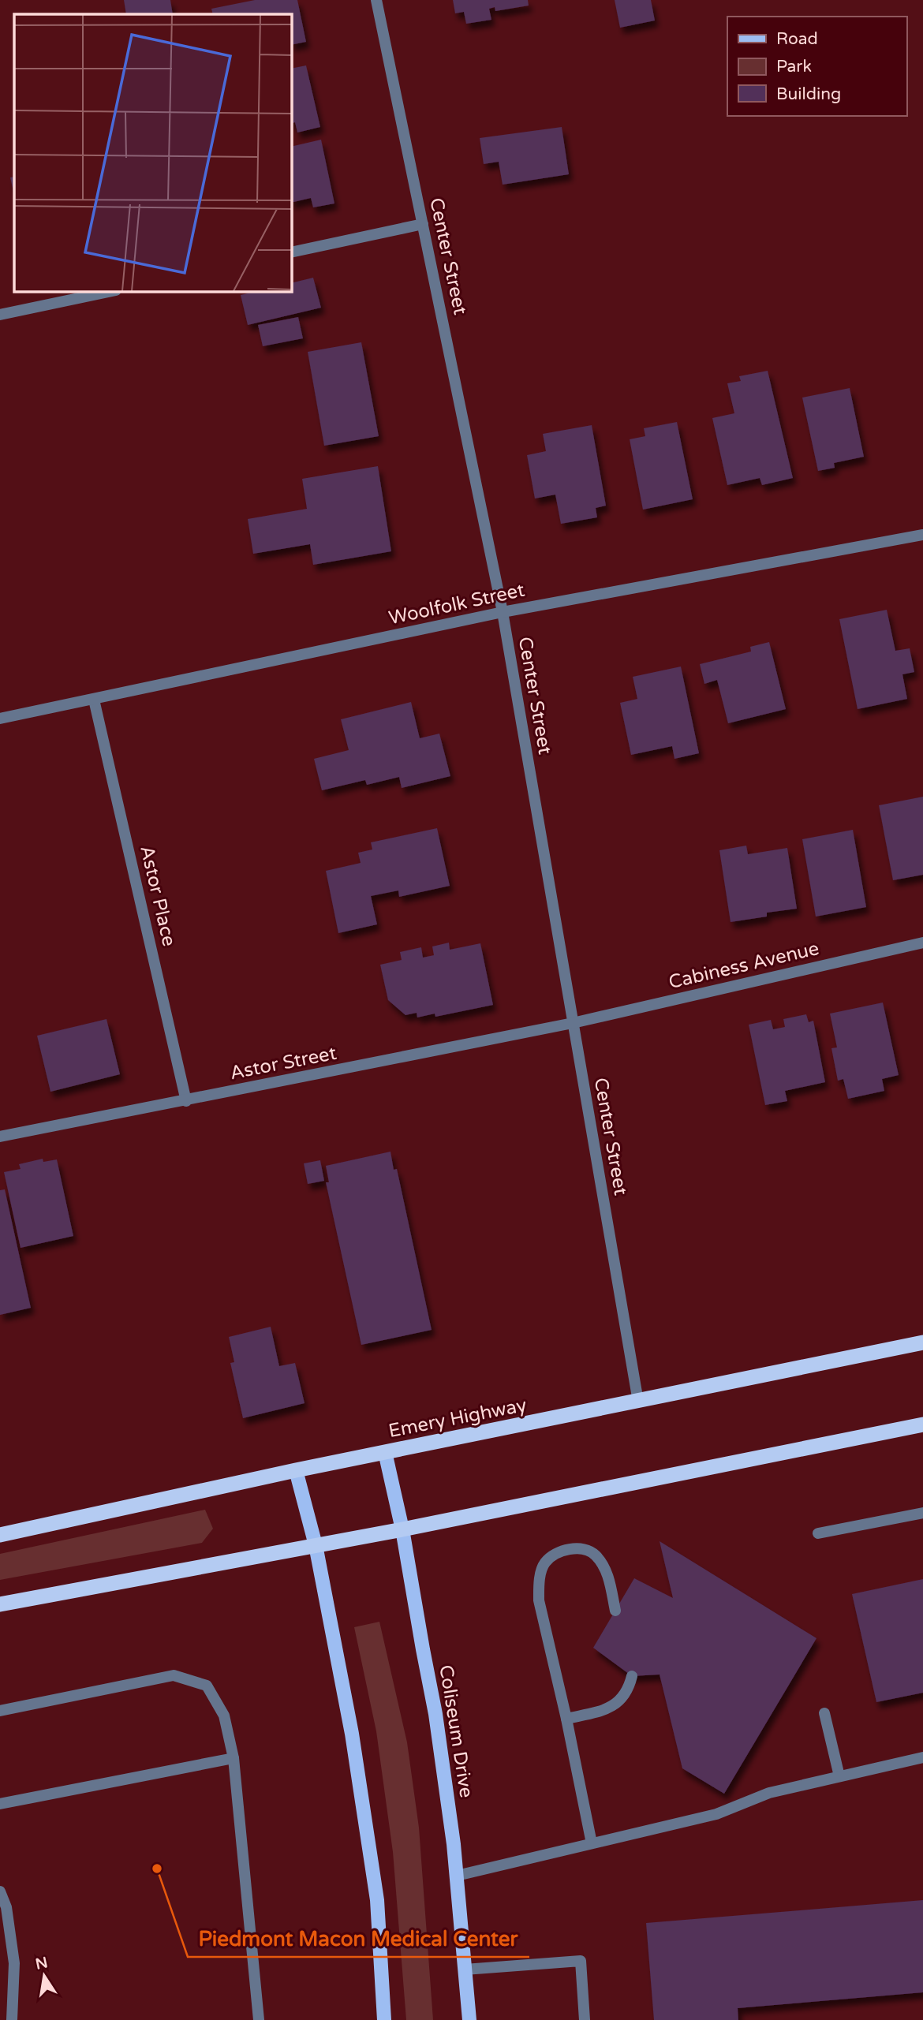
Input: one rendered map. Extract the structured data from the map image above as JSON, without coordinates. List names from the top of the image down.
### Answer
{
  "streets": {
    "highway": ["Emery Highway"],
    "main road": ["Coliseum Drive"],
    "street": [
      "Center Street",
      "Woolfolk Street",
      "Astor Place",
      "Cabiness Avenue",
      "Astor Street"
    ]
  },
  "crossings": [
    ["Center Street", "Woolfolk Street"],
    ["Center Street", "Cabiness Avenue"],
    ["Center Street", "Astor Street"],
    ["Center Street", "Emery Highway"],
    ["Woolfolk Street", "Astor Place"],
    ["Astor Place", "Astor Street"],
    ["Cabiness Avenue", "Astor Street"],
    ["Emery Highway", "Coliseum Drive"]
  ],
  "places": ["Piedmont Macon Medical Center"],
  "legend": ["Road", "Park", "Building"],
  "north": "top"
}
